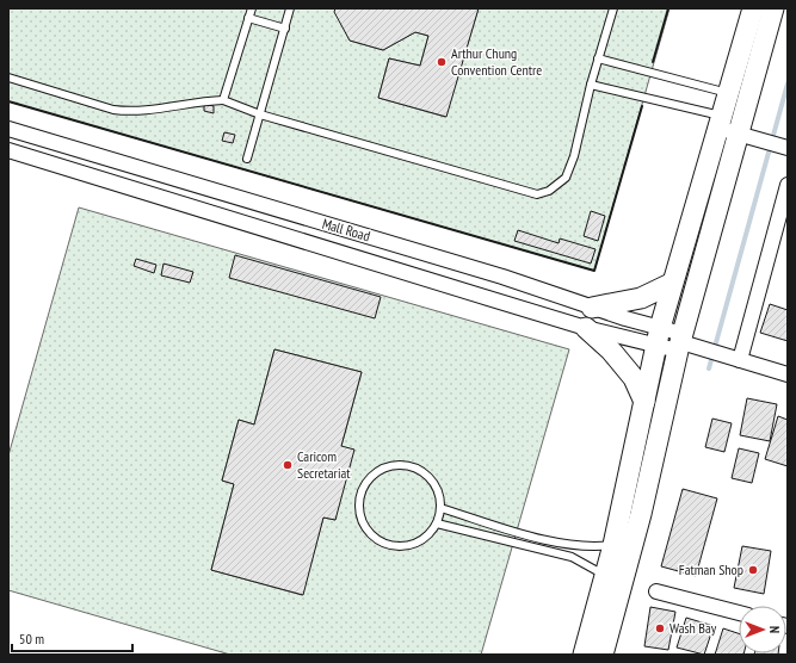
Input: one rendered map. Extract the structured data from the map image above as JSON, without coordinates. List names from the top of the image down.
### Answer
{
  "streets": {
    "street": ["Mall Road"]
  },
  "places": [
    "Arthur Chung Convention Centre",
    "Caricom Secretariat",
    "Fatman Shop",
    "Wash Bay"
  ],
  "scale_bar": "50 m",
  "north": "right"
}
